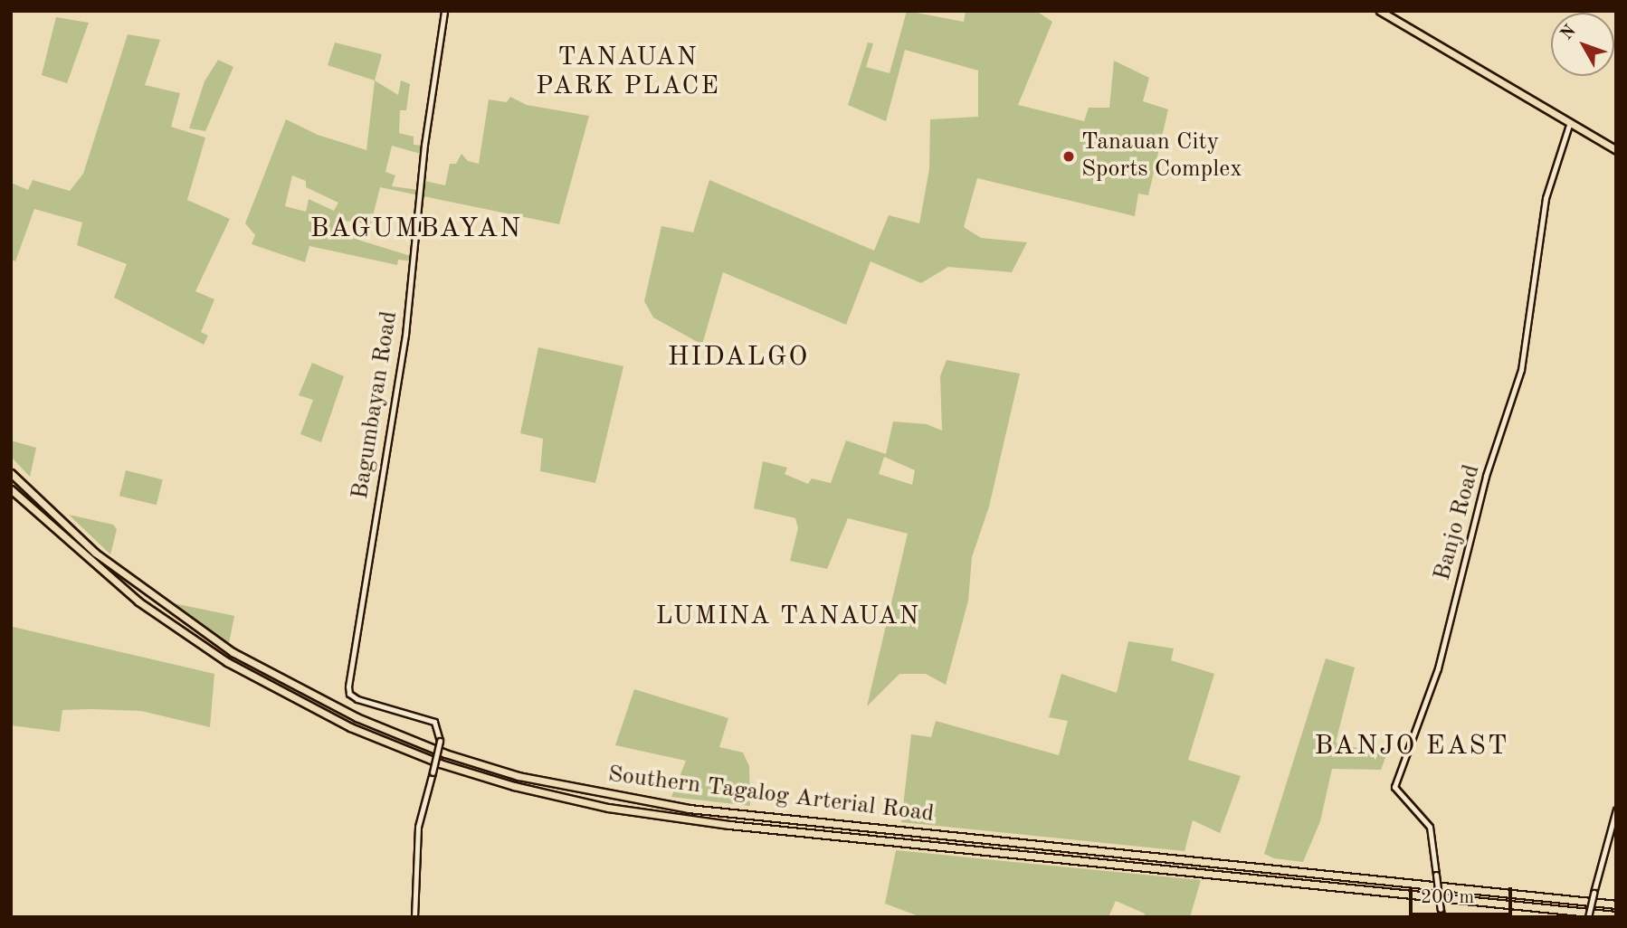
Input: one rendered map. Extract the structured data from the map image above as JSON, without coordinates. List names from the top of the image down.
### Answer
{
  "streets": {
    "highway": ["Southern Tagalog Arterial Road"],
    "street": ["Bagumbayan Road", "Banjo Road"]
  },
  "districts": [
    "TANAUAN PARK PLACE",
    "BAGUMBAYAN",
    "HIDALGO",
    "LUMINA TANAUAN",
    "BANJO EAST"
  ],
  "places": ["Tanauan City Sports Complex"],
  "scale_bar": "200 m",
  "north": "top left"
}
